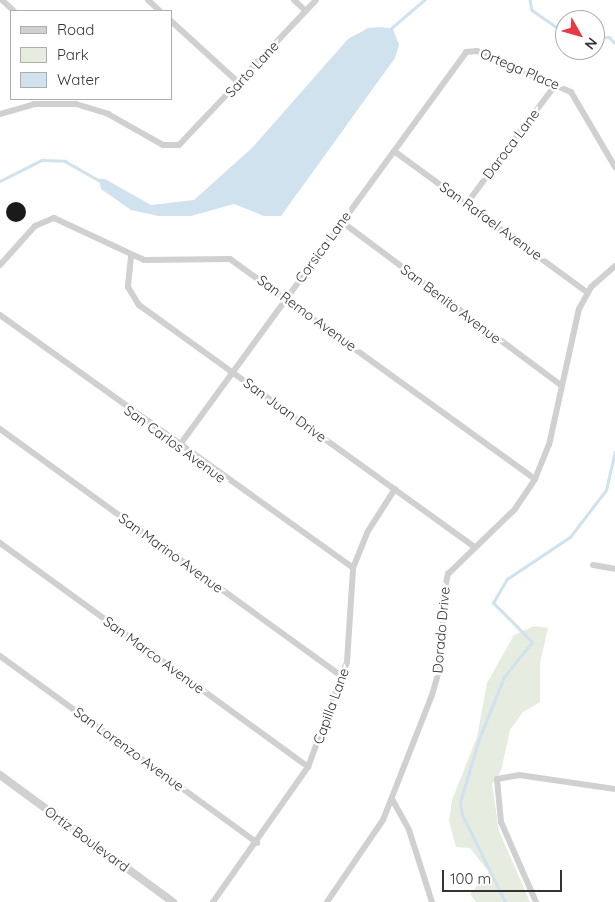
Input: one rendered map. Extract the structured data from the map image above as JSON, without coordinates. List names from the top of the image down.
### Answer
{
  "streets": {
    "street": [
      "Sarto Lane",
      "Ortega Place",
      "Daroca Lane",
      "San Rafael Avenue",
      "Corsica Lane",
      "San Benito Avenue",
      "San Remo Avenue",
      "San Juan Drive",
      "San Carlos Avenue",
      "San Marino Avenue",
      "Dorado Drive",
      "San Marco Avenue",
      "Capilla Lane",
      "San Lorenzo Avenue",
      "Ortiz Boulevard"
    ]
  },
  "crossings": [
    ["Ortega Place", "Daroca Lane"],
    ["Ortega Place", "Corsica Lane"],
    ["Daroca Lane", "San Rafael Avenue"],
    ["San Rafael Avenue", "Corsica Lane"],
    ["San Rafael Avenue", "Dorado Drive"],
    ["Corsica Lane", "San Benito Avenue"],
    ["Corsica Lane", "San Remo Avenue"],
    ["Corsica Lane", "San Juan Drive"],
    ["Corsica Lane", "San Carlos Avenue"],
    ["San Benito Avenue", "Dorado Drive"],
    ["San Remo Avenue", "San Juan Drive"],
    ["San Remo Avenue", "Dorado Drive"],
    ["San Juan Drive", "Dorado Drive"],
    ["San Juan Drive", "Capilla Lane"],
    ["San Carlos Avenue", "Capilla Lane"],
    ["San Marino Avenue", "Capilla Lane"],
    ["San Marco Avenue", "Capilla Lane"],
    ["Capilla Lane", "San Lorenzo Avenue"]
  ],
  "legend": ["Road", "Park", "Water"],
  "scale_bar": "100 m",
  "north": "bottom right"
}
